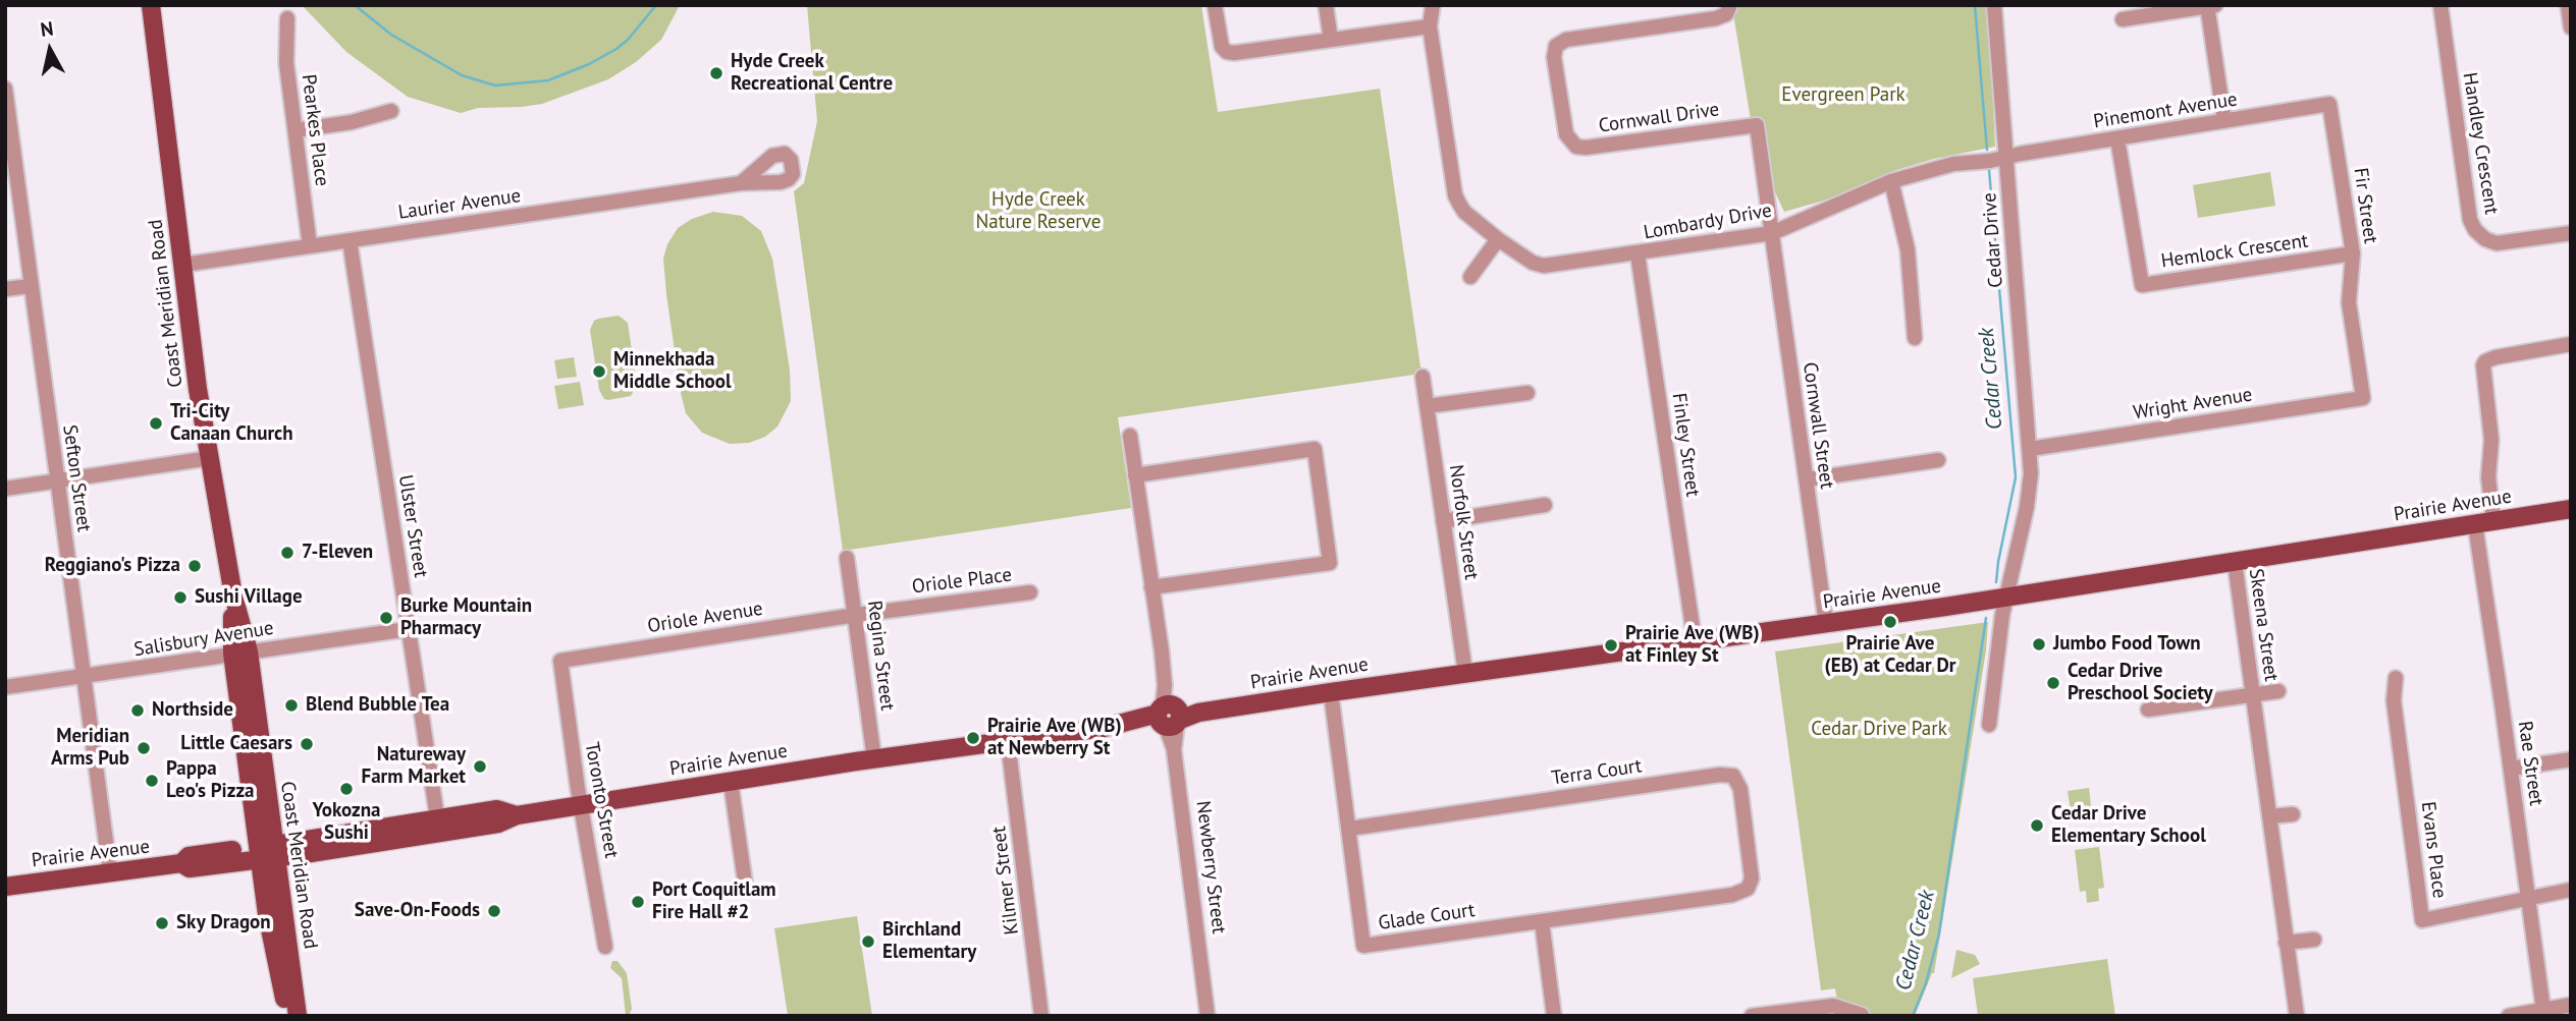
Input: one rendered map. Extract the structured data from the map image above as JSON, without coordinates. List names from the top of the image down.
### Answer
{
  "streets": {
    "main road": ["Coast Meridian Road", "Prairie Avenue"],
    "street": [
      "Pinemont Avenue",
      "Cornwall Drive",
      "Pearkes Place",
      "Handley Crescent",
      "Laurier Avenue",
      "Fir Street",
      "Lombardy Drive",
      "Cedar Drive",
      "Hemlock Crescent",
      "Wright Avenue",
      "Cornwall Street",
      "Finley Street",
      "Sefton Street",
      "Norfolk Street",
      "Ulster Street",
      "Oriole Place",
      "Oriole Avenue",
      "Skeena Street",
      "Salisbury Avenue",
      "Regina Street",
      "Rae Street",
      "Terra Court",
      "Toronto Street",
      "Evans Place",
      "Newberry Street",
      "Kilmer Street",
      "Glade Court"
    ]
  },
  "crossings": [
    ["Pinemont Avenue", "Fir Street"],
    ["Pinemont Avenue", "Lombardy Drive"],
    ["Pinemont Avenue", "Cedar Drive"],
    ["Pinemont Avenue", "Hemlock Crescent"],
    ["Cornwall Drive", "Lombardy Drive"],
    ["Cornwall Drive", "Cornwall Street"],
    ["Pearkes Place", "Laurier Avenue"],
    ["Laurier Avenue", "Coast Meridian Road"],
    ["Laurier Avenue", "Ulster Street"],
    ["Fir Street", "Hemlock Crescent"],
    ["Fir Street", "Wright Avenue"],
    ["Lombardy Drive", "Cedar Drive"],
    ["Lombardy Drive", "Cornwall Street"],
    ["Lombardy Drive", "Finley Street"],
    ["Cedar Drive", "Wright Avenue"],
    ["Cedar Drive", "Prairie Avenue"],
    ["Coast Meridian Road", "Prairie Avenue"],
    ["Coast Meridian Road", "Salisbury Avenue"],
    ["Cornwall Street", "Prairie Avenue"],
    ["Finley Street", "Prairie Avenue"],
    ["Sefton Street", "Prairie Avenue"],
    ["Sefton Street", "Salisbury Avenue"],
    ["Prairie Avenue", "Norfolk Street"],
    ["Prairie Avenue", "Ulster Street"],
    ["Prairie Avenue", "Skeena Street"],
    ["Prairie Avenue", "Regina Street"],
    ["Prairie Avenue", "Rae Street"],
    ["Prairie Avenue", "Toronto Street"],
    ["Prairie Avenue", "Newberry Street"],
    ["Prairie Avenue", "Kilmer Street"],
    ["Prairie Avenue", "Glade Court"],
    ["Ulster Street", "Salisbury Avenue"],
    ["Oriole Place", "Oriole Avenue"],
    ["Oriole Place", "Regina Street"],
    ["Oriole Avenue", "Regina Street"],
    ["Oriole Avenue", "Toronto Street"],
    ["Rae Street", "Evans Place"],
    ["Terra Court", "Glade Court"]
  ],
  "water": ["Cedar Creek"],
  "parks": ["Evergreen Park", "Hyde Creek Nature Reserve", "Cedar Drive Park"],
  "places": [
    "Hyde Creek Recreational Centre",
    "Minnekhada Middle School",
    "Tri-City Canaan Church",
    "7-Eleven",
    "Reggiano's Pizza",
    "Sushi Village",
    "Burke Mountain Pharmacy",
    "Prairie Ave (EB) at Cedar Dr",
    "Jumbo Food Town",
    "Prairie Ave (WB) at Finley St",
    "Cedar Drive Preschool Society",
    "Blend Bubble Tea",
    "Northside",
    "Prairie Ave (WB) at Newberry St",
    "Little Caesars",
    "Meridian Arms Pub",
    "Natureway Farm Market",
    "Pappa Leo's Pizza",
    "Yokozna Sushi",
    "Cedar Drive Elementary School",
    "Port Coquitlam Fire Hall #2",
    "Save-On-Foods",
    "Sky Dragon",
    "Birchland Elementary"
  ],
  "north": "top"
}
